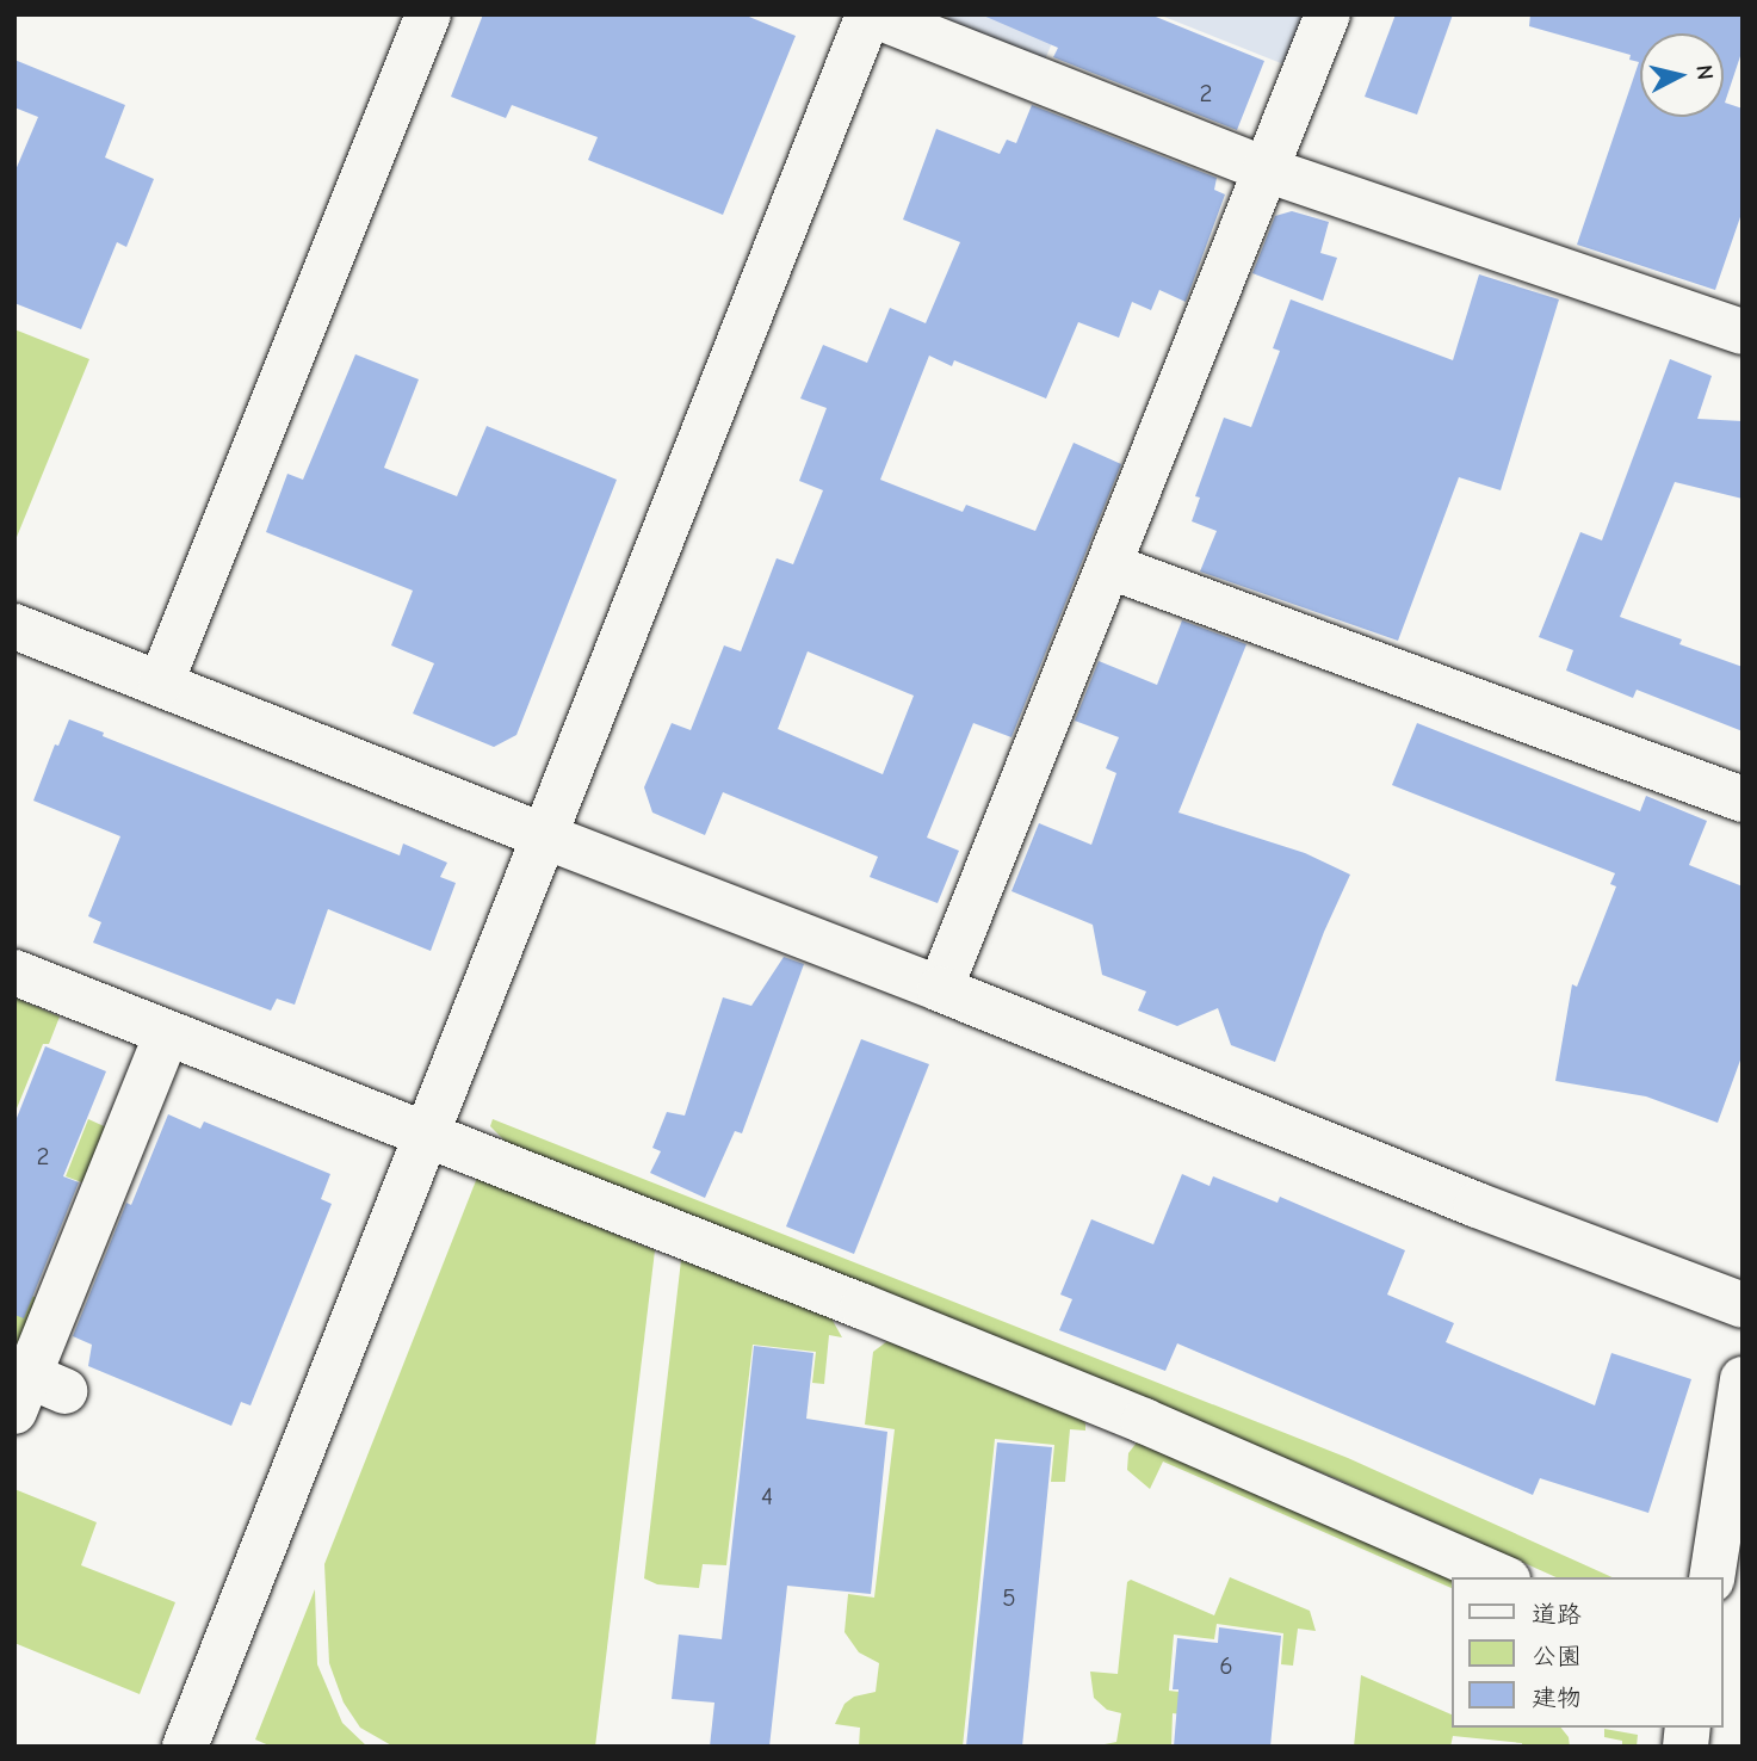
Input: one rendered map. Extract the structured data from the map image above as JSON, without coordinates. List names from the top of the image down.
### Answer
{
  "house_numbers": [
    "2",
    "2",
    "4",
    "5",
    "6"
  ],
  "legend": ["道路", "公園", "建物"],
  "north": "right"
}
